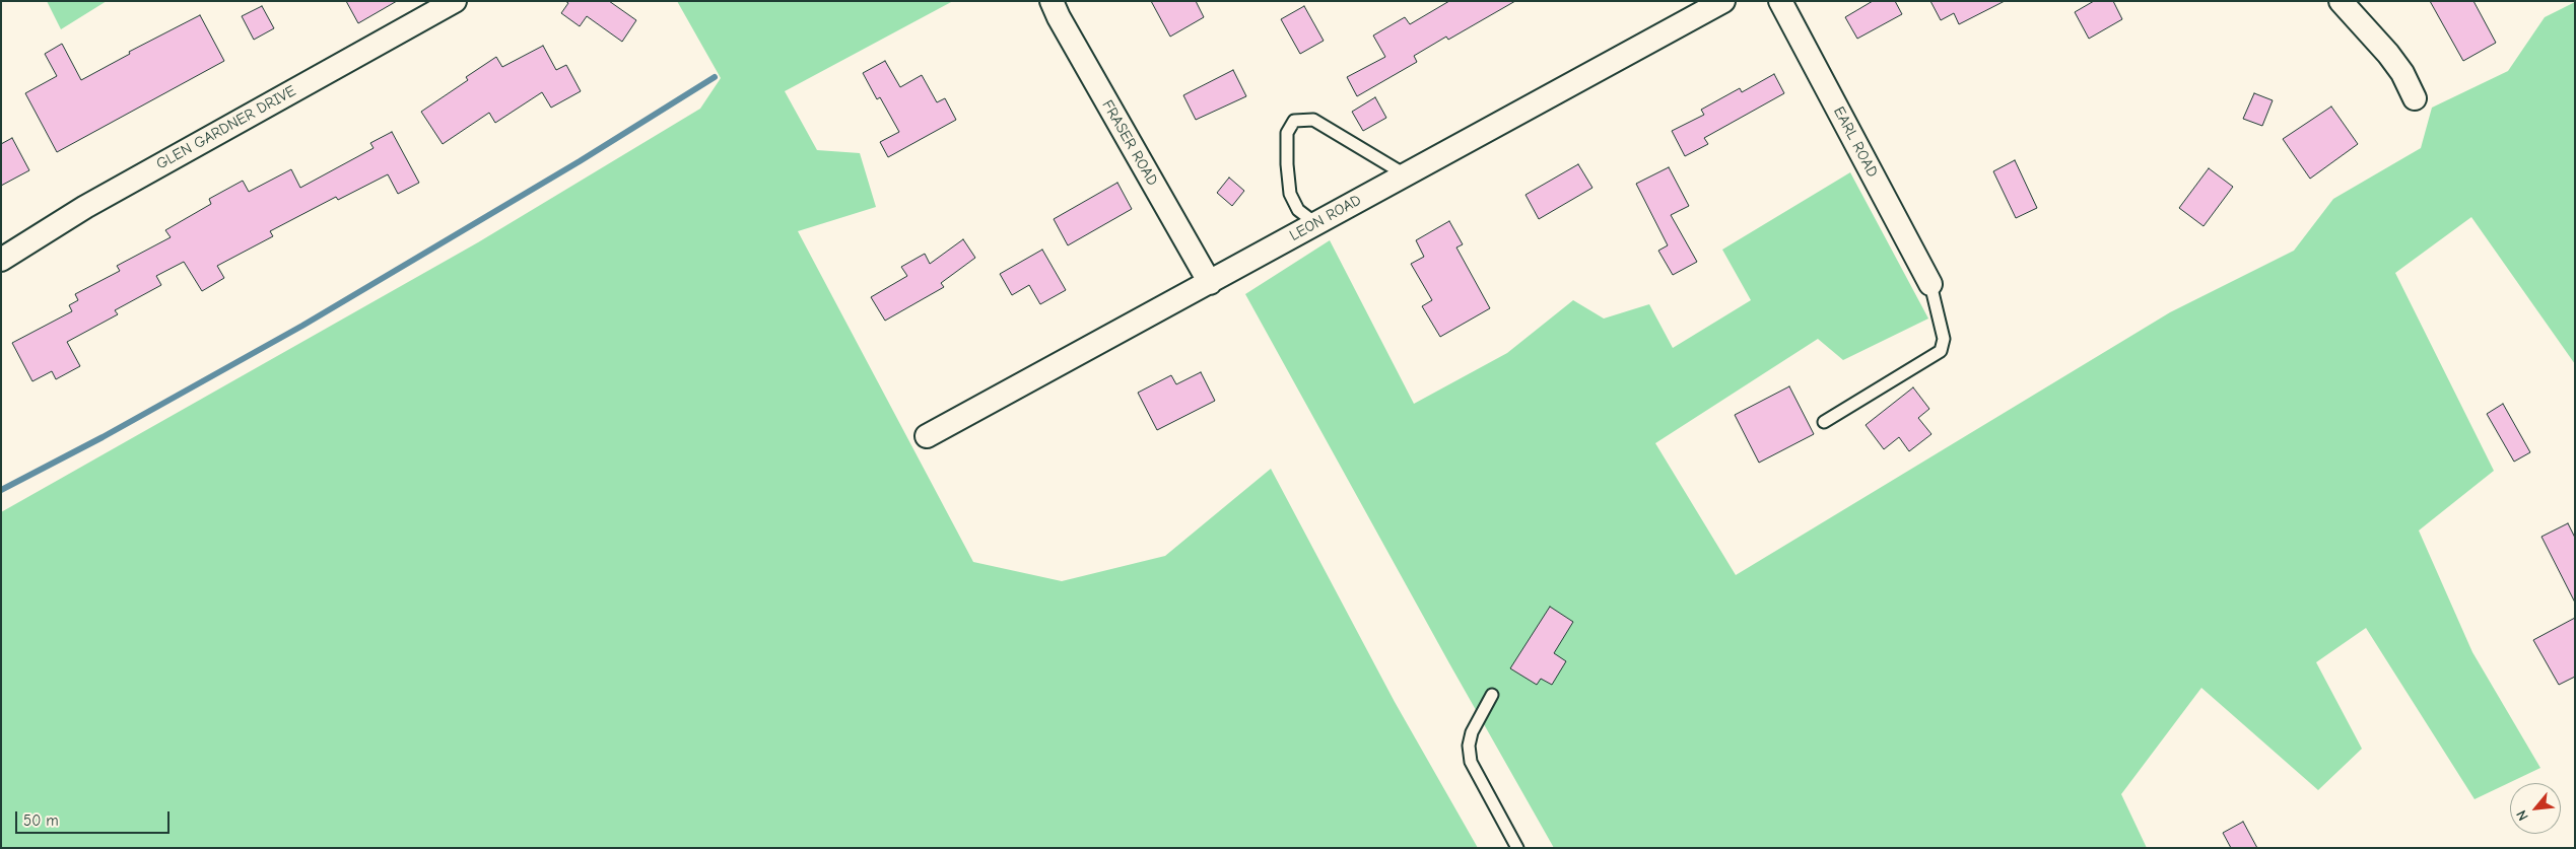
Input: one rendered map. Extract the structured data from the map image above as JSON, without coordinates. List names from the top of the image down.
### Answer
{
  "streets": {
    "street": [
      "GLEN GARDNER DRIVE",
      "EARL ROAD",
      "FRASER ROAD",
      "LEON ROAD"
    ]
  },
  "crossings": [
    ["FRASER ROAD", "LEON ROAD"]
  ],
  "scale_bar": "50 m",
  "north": "bottom left"
}
